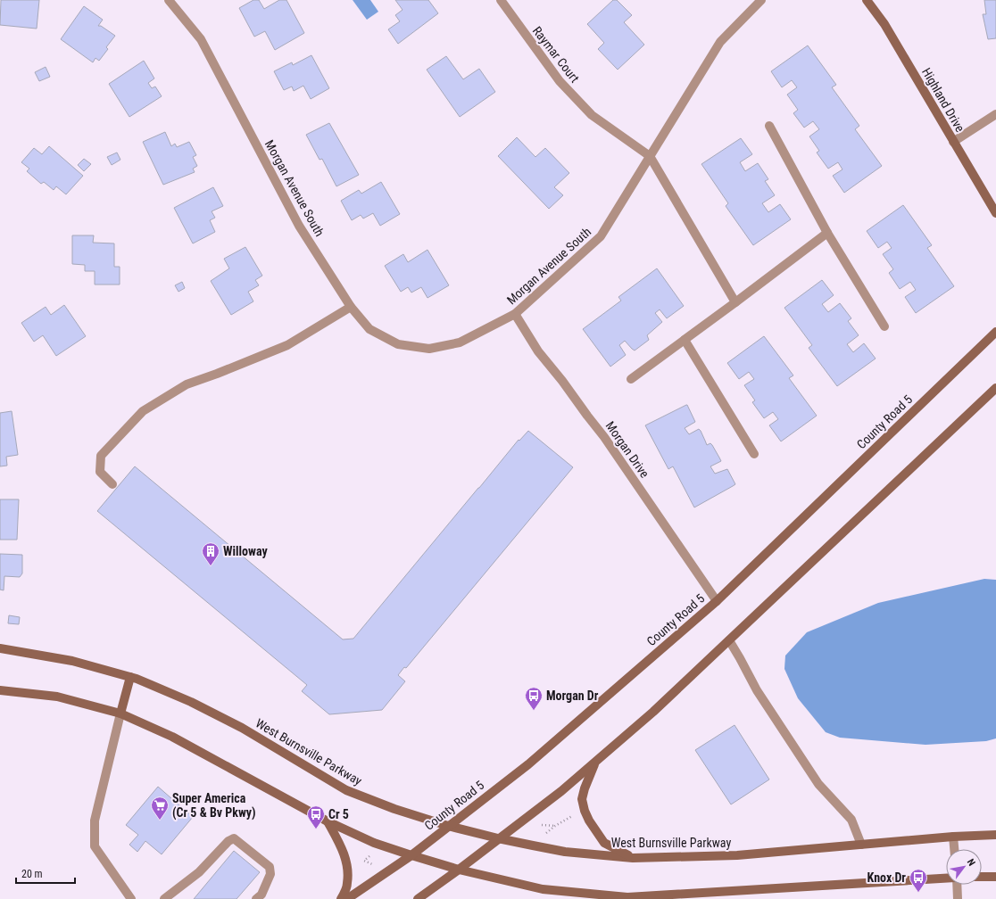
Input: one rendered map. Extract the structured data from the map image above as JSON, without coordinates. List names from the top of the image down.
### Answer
{
  "streets": {
    "street": [
      "Raymar Court",
      "Highland Drive",
      "Morgan Avenue South",
      "County Road 5",
      "Morgan Drive",
      "West Burnsville Parkway"
    ]
  },
  "crossings": [
    ["Raymar Court", "Morgan Avenue South"],
    ["Morgan Avenue South", "Morgan Drive"],
    ["County Road 5", "Morgan Drive"],
    ["County Road 5", "West Burnsville Parkway"]
  ],
  "places": {
    "building": ["Willoway"],
    "bus stop": ["Morgan Dr", "Cr 5", "Knox Dr"],
    "supermarket": ["Super America (Cr 5 & Bv Pkwy)"]
  },
  "scale_bar": "20 m",
  "north": "top right"
}
